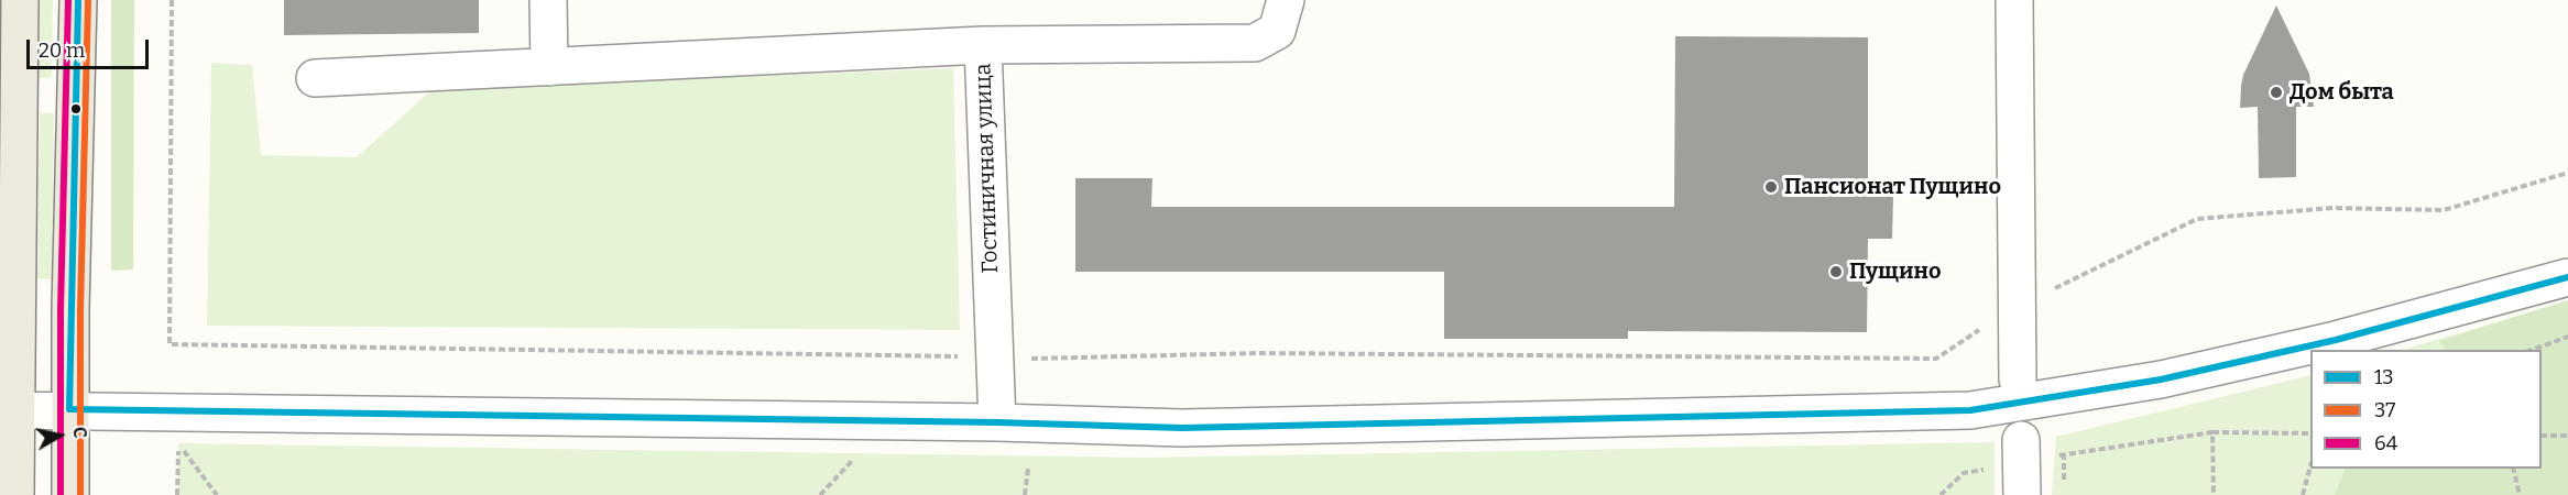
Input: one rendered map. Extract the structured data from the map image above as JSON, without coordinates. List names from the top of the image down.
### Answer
{
  "streets": {
    "street": ["Гостиничная улица"]
  },
  "places": ["Дом быта", "Пансионат Пущино", "Пущино"],
  "lines": ["transit line 13", "transit line 37", "transit line 64"],
  "legend": ["13", "37", "64"],
  "scale_bar": "20 m",
  "north": "right"
}
